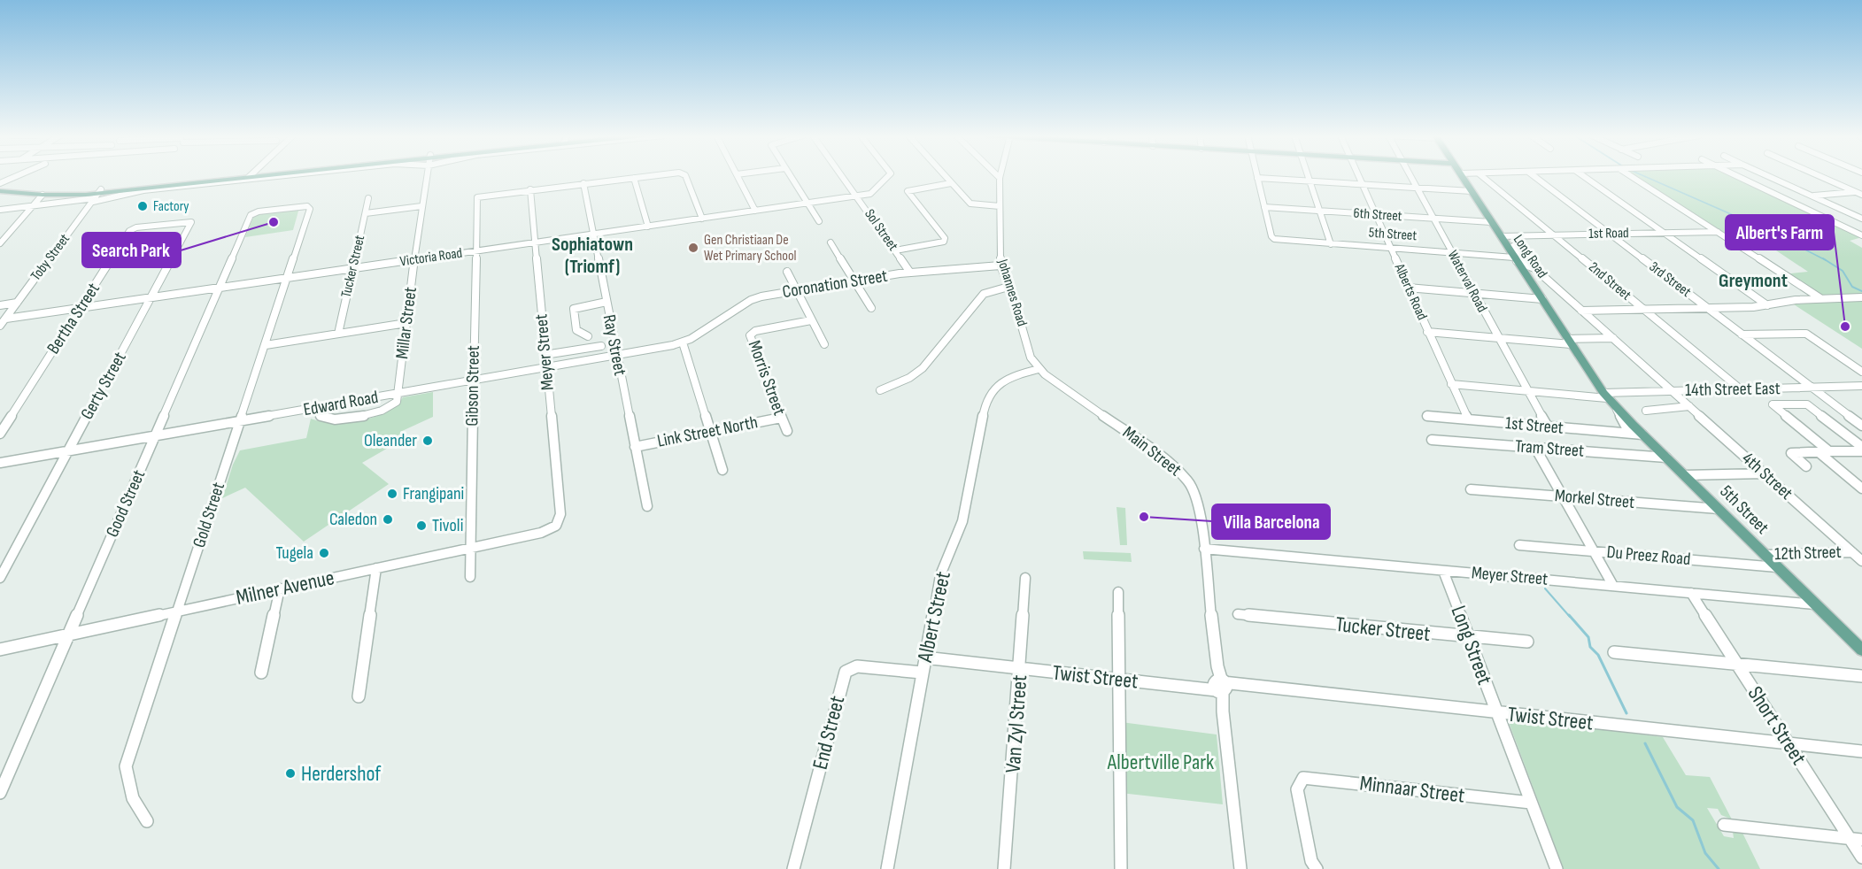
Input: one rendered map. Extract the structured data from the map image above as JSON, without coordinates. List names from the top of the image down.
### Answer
{
  "streets": {
    "main road": ["5th Street", "Long Road"],
    "street": [
      "6th Street",
      "Sol Street",
      "1st Road",
      "Toby Street",
      "Victoria Road",
      "Tucker Street",
      "3rd Street",
      "Waterval Road",
      "2nd Street",
      "Coronation Street",
      "Alberts Road",
      "Johannes Road",
      "Bertha Street",
      "Millar Street",
      "Ray Street",
      "Meyer Street",
      "Morris Street",
      "Gerty Street",
      "Gibson Street",
      "14th Street East",
      "Edward Road",
      "1st Street",
      "Link Street North",
      "Tram Street",
      "Main Street",
      "4th Street",
      "Morkel Street",
      "Good Street",
      "Gold Street",
      "12th Street",
      "Du Preez Road",
      "Milner Avenue",
      "Albert Street",
      "Long Street",
      "Twist Street",
      "Van Zyl Street",
      "Short Street",
      "End Street",
      "Minnaar Street"
    ]
  },
  "crossings": [
    ["6th Street", "5th Street"],
    ["6th Street", "Long Road"],
    ["6th Street", "Waterval Road"],
    ["6th Street", "Alberts Road"],
    ["Sol Street", "Victoria Road"],
    ["Sol Street", "Coronation Street"],
    ["1st Road", "Long Road"],
    ["1st Road", "3rd Street"],
    ["1st Road", "2nd Street"],
    ["5th Street", "Long Road"],
    ["5th Street", "Waterval Road"],
    ["5th Street", "Alberts Road"],
    ["5th Street", "Meyer Street"],
    ["5th Street", "14th Street East"],
    ["5th Street", "1st Street"],
    ["5th Street", "Tram Street"],
    ["5th Street", "Morkel Street"],
    ["5th Street", "12th Street"],
    ["5th Street", "Du Preez Road"],
    ["Long Road", "14th Street East"],
    ["Toby Street", "Victoria Road"],
    ["Victoria Road", "Tucker Street"],
    ["Victoria Road", "Bertha Street"],
    ["Victoria Road", "Millar Street"],
    ["Victoria Road", "Ray Street"],
    ["Victoria Road", "Meyer Street"],
    ["Victoria Road", "Gerty Street"],
    ["Victoria Road", "Gibson Street"],
    ["Victoria Road", "Good Street"],
    ["Victoria Road", "Gold Street"],
    ["Tucker Street", "Long Street"],
    ["3rd Street", "14th Street East"],
    ["Waterval Road", "1st Street"],
    ["2nd Street", "14th Street East"],
    ["Coronation Street", "Johannes Road"],
    ["Coronation Street", "Edward Road"],
    ["Alberts Road", "1st Street"],
    ["Johannes Road", "Main Street"],
    ["Johannes Road", "Albert Street"],
    ["Bertha Street", "Gerty Street"],
    ["Millar Street", "Edward Road"],
    ["Ray Street", "Edward Road"],
    ["Ray Street", "Link Street North"],
    ["Meyer Street", "Gibson Street"],
    ["Meyer Street", "Edward Road"],
    ["Meyer Street", "Main Street"],
    ["Meyer Street", "Milner Avenue"],
    ["Meyer Street", "Long Street"],
    ["Meyer Street", "Short Street"],
    ["Morris Street", "Link Street North"],
    ["Gerty Street", "Edward Road"],
    ["Gibson Street", "Edward Road"],
    ["Gibson Street", "Milner Avenue"],
    ["14th Street East", "4th Street"],
    ["Edward Road", "Good Street"],
    ["Edward Road", "Gold Street"],
    ["Main Street", "Albert Street"],
    ["Main Street", "Twist Street"],
    ["4th Street", "12th Street"],
    ["Good Street", "Gold Street"],
    ["Good Street", "Milner Avenue"],
    ["Gold Street", "Milner Avenue"],
    ["Albert Street", "Twist Street"],
    ["Albert Street", "End Street"],
    ["Long Street", "Twist Street"],
    ["Long Street", "Minnaar Street"],
    ["Twist Street", "Van Zyl Street"],
    ["Twist Street", "Short Street"]
  ],
  "districts": ["Sophiatown (Triomf)", "Greymont"],
  "parks": ["Albertville Park"],
  "places": [
    "Factory",
    "Search Park",
    "Gen Christiaan De Wet Primary School",
    "Albert's Farm",
    "Oleander",
    "Frangipani",
    "Villa Barcelona",
    "Caledon",
    "Tivoli",
    "Tugela",
    "Herdershof"
  ]
}
